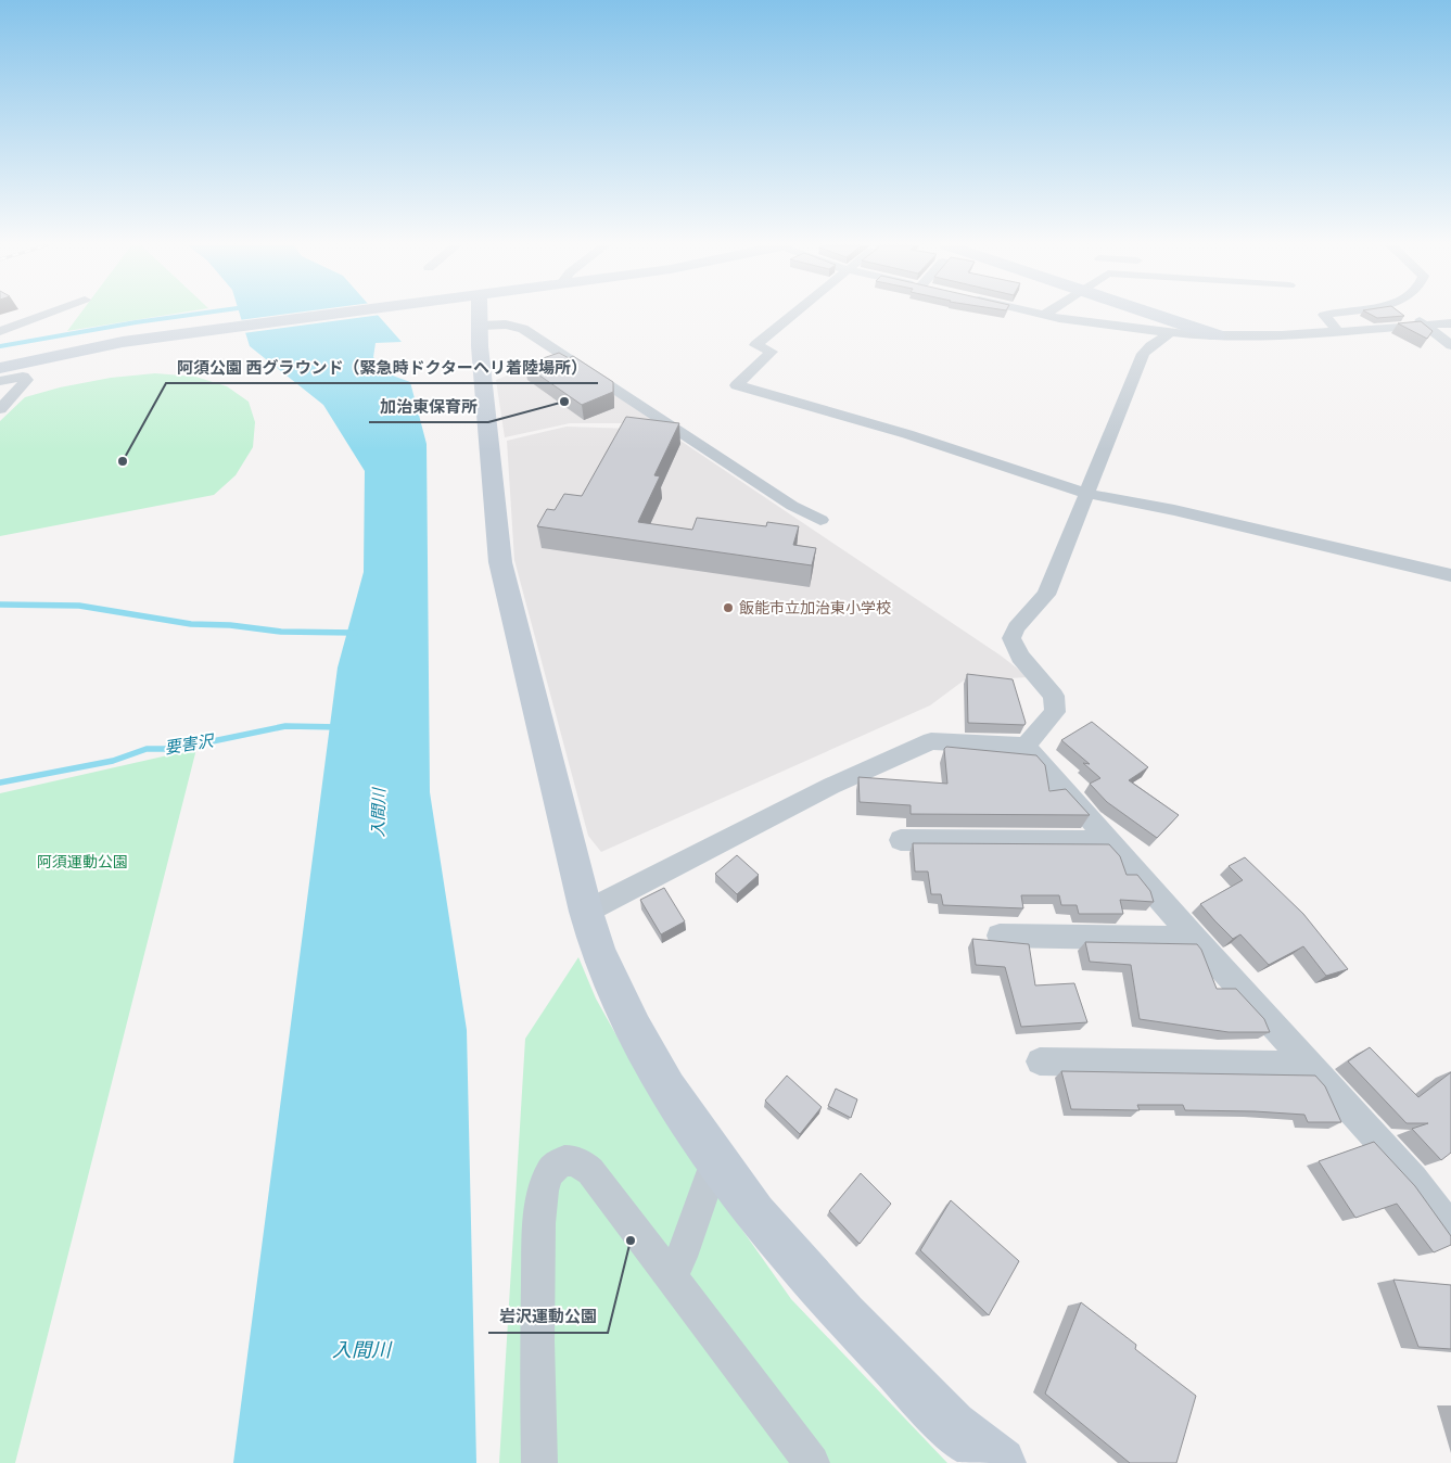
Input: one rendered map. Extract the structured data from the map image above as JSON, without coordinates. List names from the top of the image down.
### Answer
{
  "water": ["要害沢", "入間川"],
  "parks": ["阿須運動公園"],
  "places": [
    "加治東保育所",
    "阿須公園 西グラウンド（緊急時ドクターヘリ着陸場所）",
    "飯能市立加治東小学校",
    "岩沢運動公園"
  ]
}
